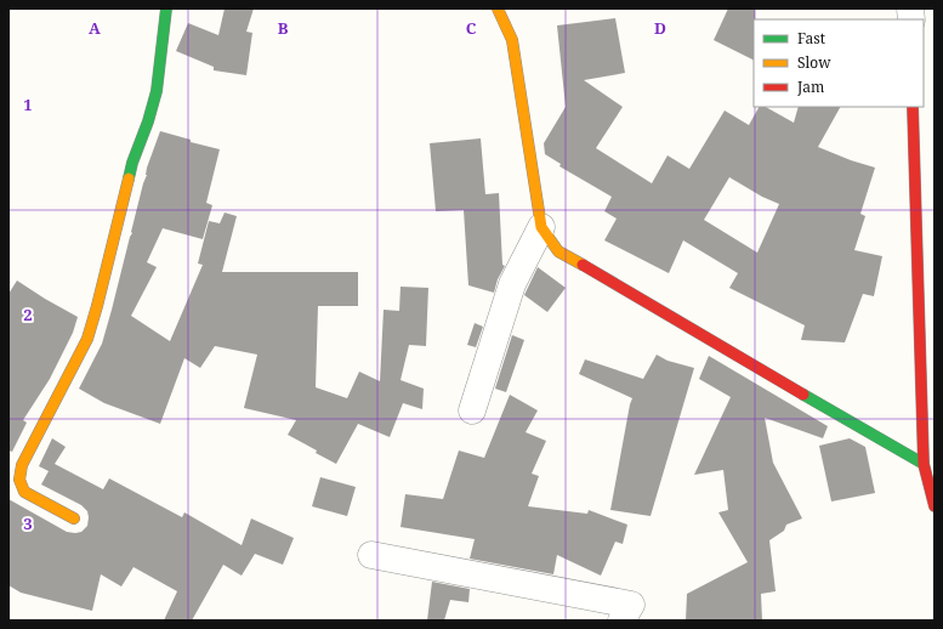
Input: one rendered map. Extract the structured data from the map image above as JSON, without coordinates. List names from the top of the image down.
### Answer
{
  "legend": ["Fast", "Slow", "Jam"],
  "grid": {
    "columns": [
      "A",
      "B",
      "C",
      "D"
    ],
    "rows": ["1", "2", "3"]
  }
}
